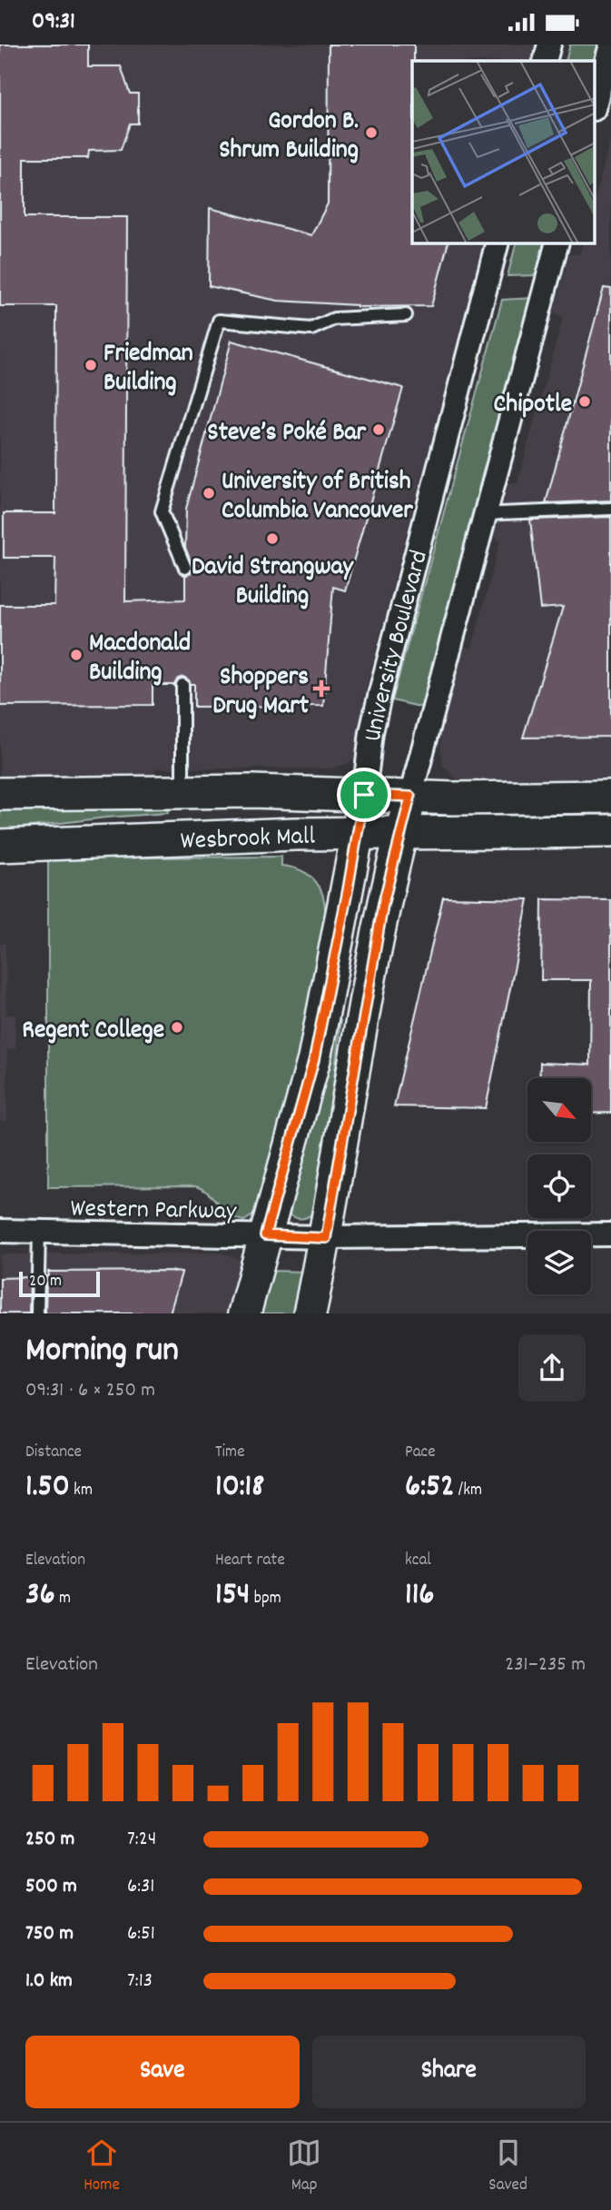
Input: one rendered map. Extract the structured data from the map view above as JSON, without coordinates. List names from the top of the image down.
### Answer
{
  "streets": {
    "main road": ["University Boulevard", "Wesbrook Mall"],
    "street": ["Western Parkway"]
  },
  "crossings": [
    ["University Boulevard", "Wesbrook Mall"],
    ["University Boulevard", "Western Parkway"]
  ],
  "places": {
    "other": [
      "Gordon B. Shrum Building",
      "Friedman Building",
      "Chipotle",
      "Steve’s Poké Bar",
      "University of British Columbia Vancouver",
      "David Strangway Building",
      "Macdonald Building",
      "Regent College"
    ],
    "health": ["Shoppers Drug Mart"]
  },
  "scale_bar": "20 m",
  "north": "bottom right",
  "page": {
    "status": "09:31",
    "scale": "20 m",
    "heading": ["Morning run", "09:31 · 6 × 250 m"],
    "stats": [
      ["Distance", "1.50 km"],
      ["Time", "10:18"],
      ["Pace", "6:52 /km"],
      ["Elevation", "36 m"],
      ["Heart rate", "154 bpm"],
      ["kcal", "116"]
    ],
    "chart": ["Elevation", "231–235 m"],
    "list": [
      {
        "name": "250 m",
        "note": "7:24"
      },
      {
        "name": "500 m",
        "note": "6:31"
      },
      {
        "name": "750 m",
        "note": "6:51"
      },
      {
        "name": "1.0 km",
        "note": "7:13"
      }
    ],
    "buttons": ["Save", "Share"],
    "tabs": ["Home", "Map", "Saved"]
  }
}
